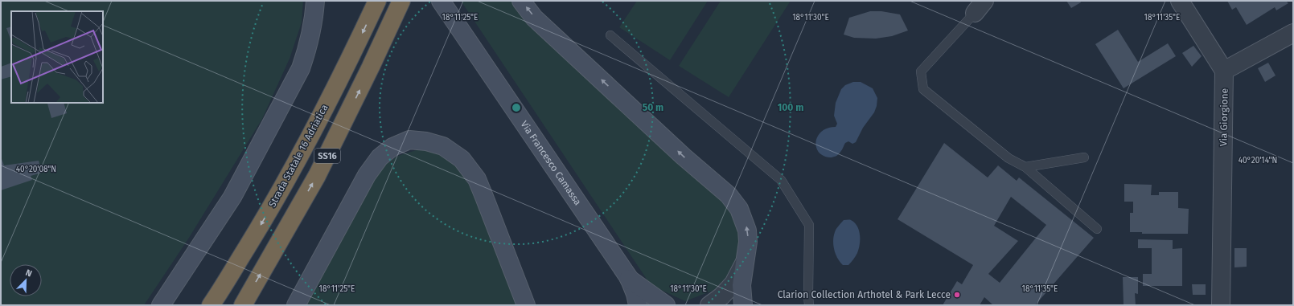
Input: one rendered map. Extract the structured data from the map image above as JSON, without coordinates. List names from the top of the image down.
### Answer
{
  "streets": {
    "highway": ["Strada Statale 16 Adriatica", "SS16"],
    "street": ["Via Giorgione", "Via Francesco Camassa"]
  },
  "places": ["Clarion Collection Arthotel & Park Lecce"],
  "north": "top right",
  "coordinates": [
    "18°11'25\"E",
    "18°11'30\"E",
    "18°11'35\"E",
    "40°20'14\"N",
    "40°20'08\"N"
  ],
  "rings": ["50 m", "100 m"]
}
